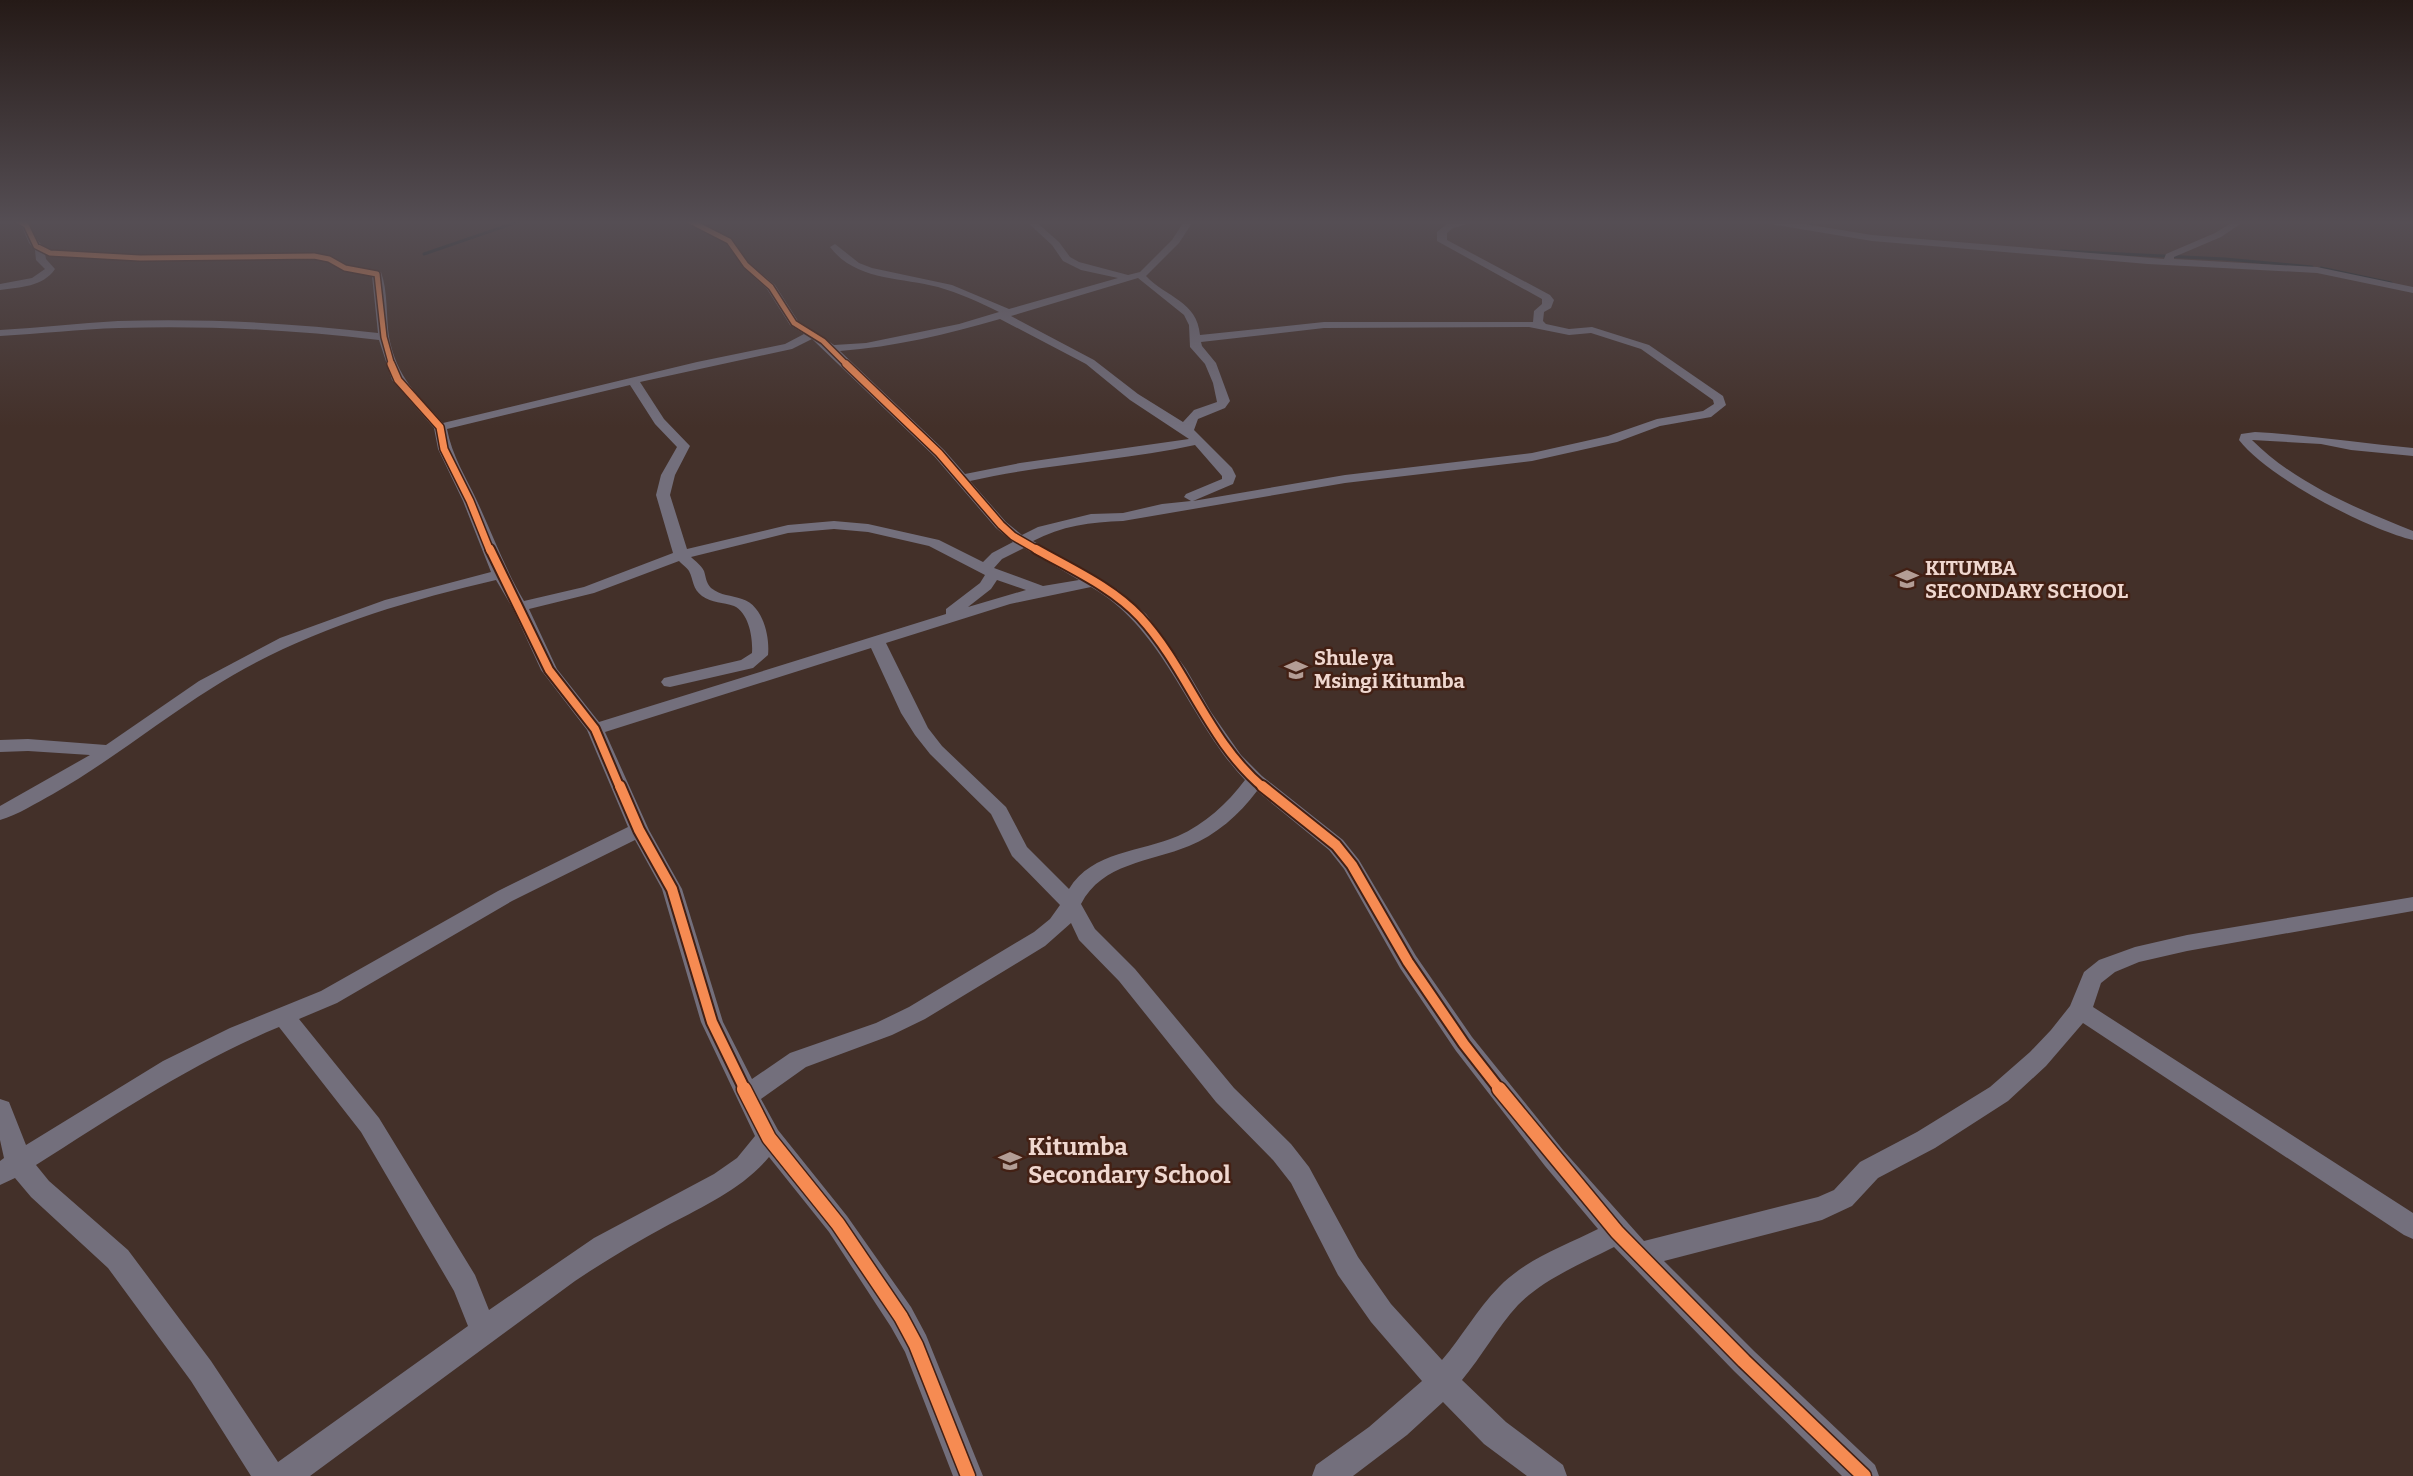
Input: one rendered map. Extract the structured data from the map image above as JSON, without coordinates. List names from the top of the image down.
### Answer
{
  "places": {
    "school or university": ["KITUMBA SECONDARY SCHOOL", "Shule ya Msingi Kitumba", "Kitumba Secondary School"]
  }
}
